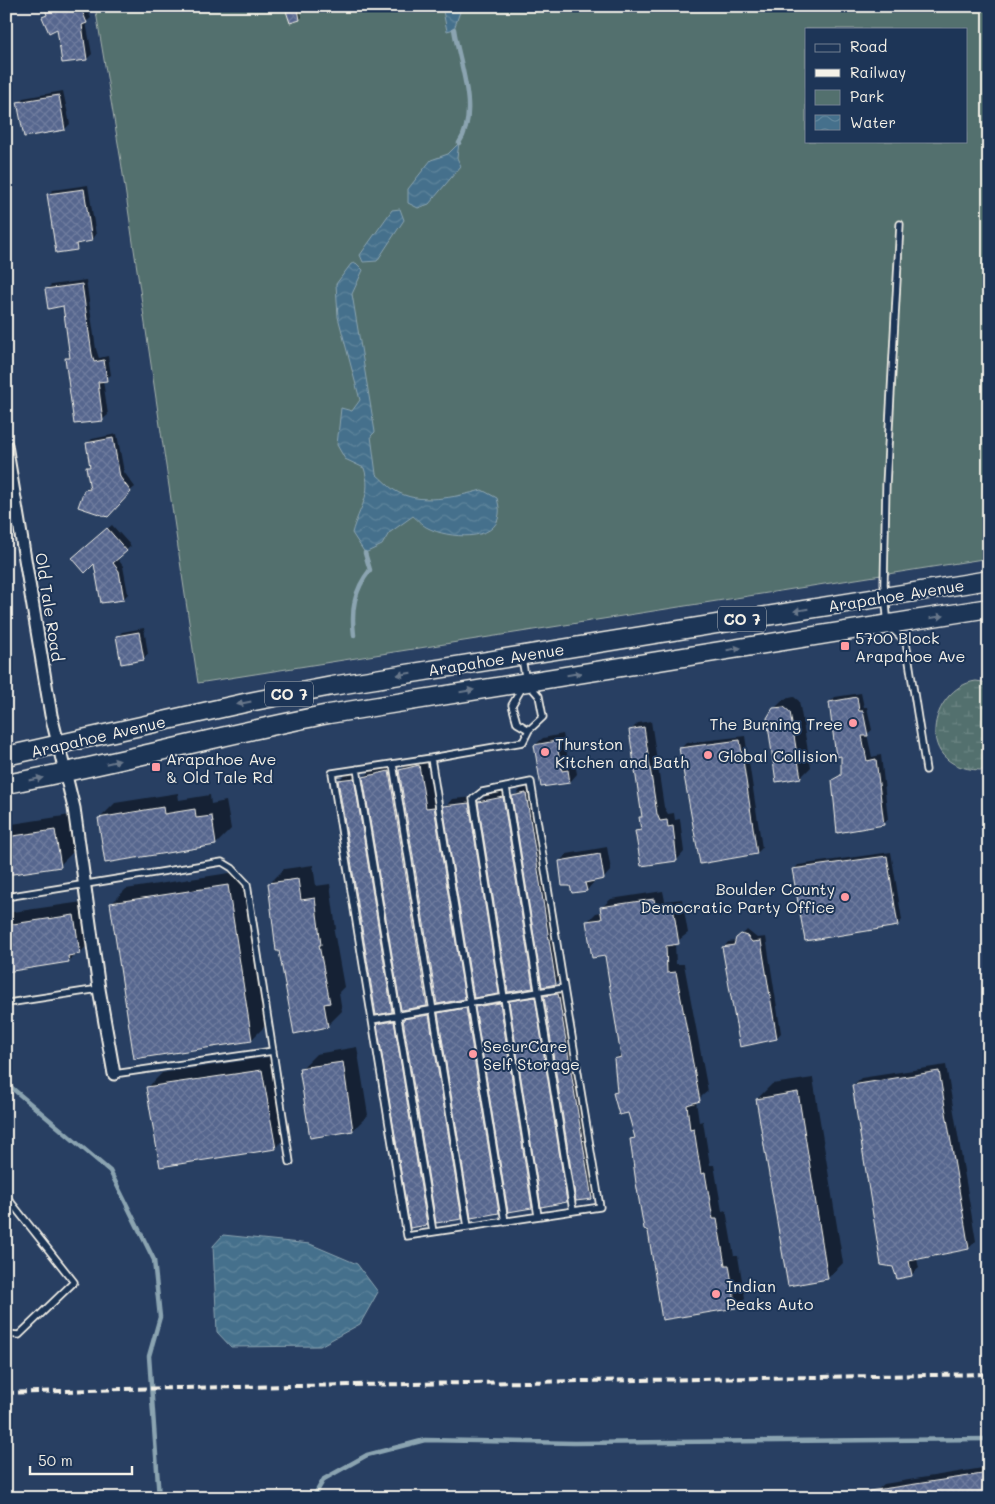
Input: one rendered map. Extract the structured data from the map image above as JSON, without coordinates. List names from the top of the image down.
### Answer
{
  "streets": {
    "main road": ["Arapahoe Avenue", "CO 7"],
    "street": ["Old Tale Road"]
  },
  "crossings": [
    ["Arapahoe Avenue", "Old Tale Road"]
  ],
  "places": {
    "transit": ["5700 Block Arapahoe Ave", "Arapahoe Ave & Old Tale Rd"],
    "other": [
      "The Burning Tree",
      "Thurston Kitchen and Bath",
      "Global Collision",
      "Boulder County Democratic Party Office",
      "SecurCare Self Storage",
      "Indian Peaks Auto"
    ]
  },
  "legend": [
    "Road",
    "Railway",
    "Park",
    "Water"
  ],
  "scale_bar": "50 m"
}
